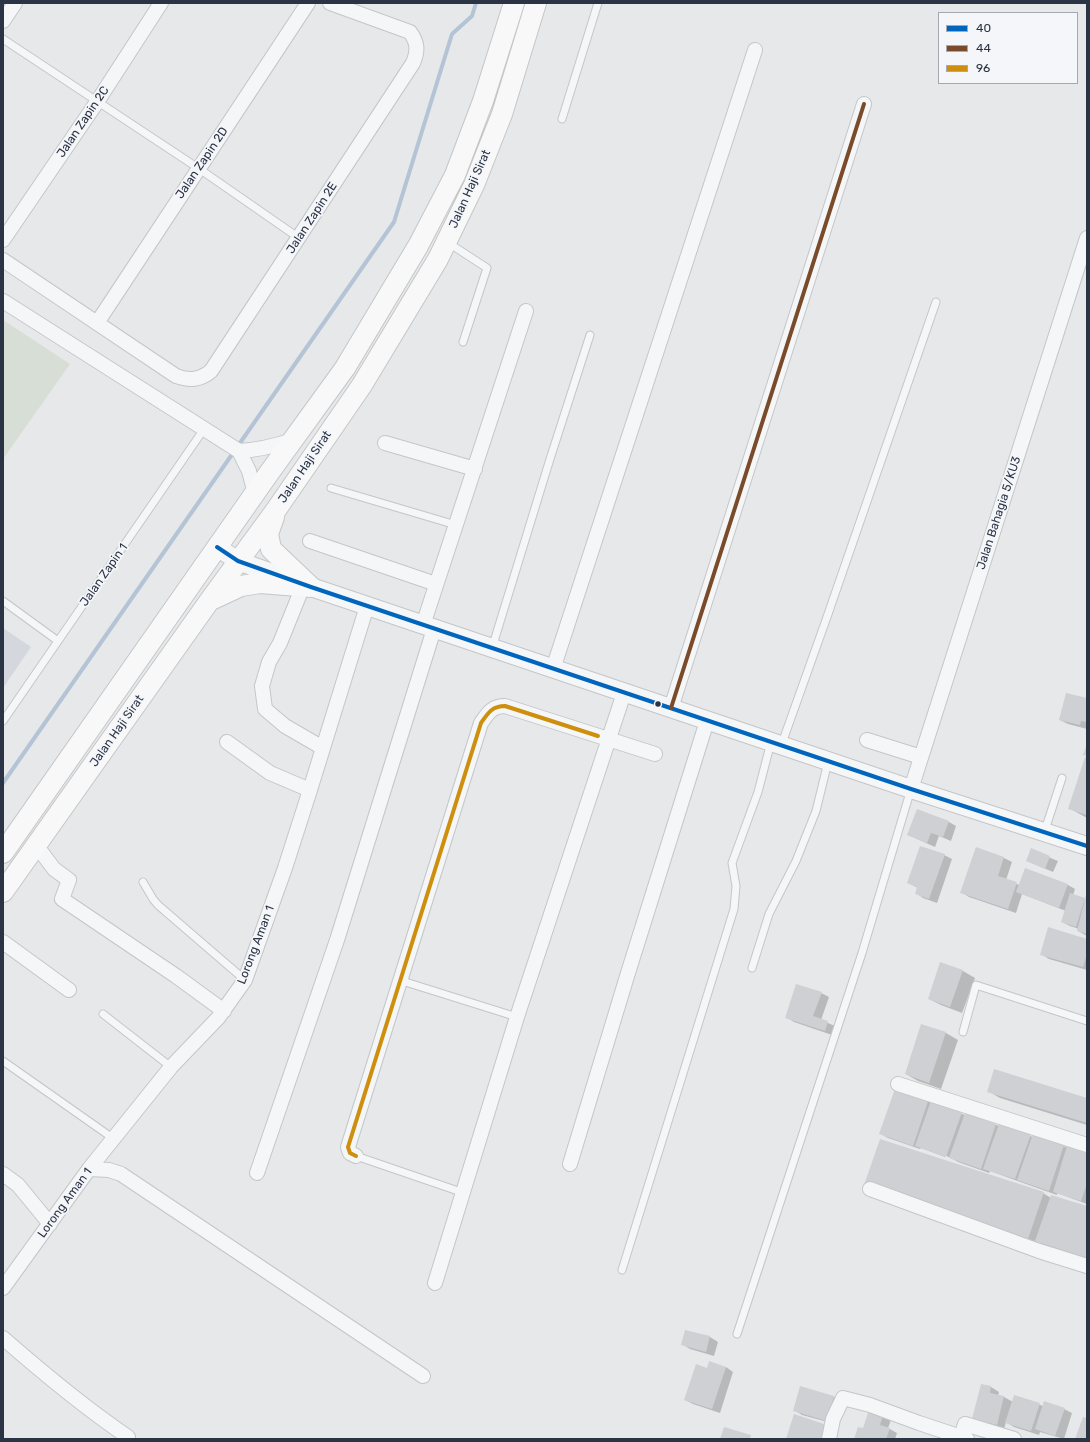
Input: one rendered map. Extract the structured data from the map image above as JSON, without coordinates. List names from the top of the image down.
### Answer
{
  "streets": {
    "main road": ["Jalan Haji Sirat"],
    "street": [
      "Jalan Zapin 2C",
      "Jalan Zapin 2D",
      "Jalan Zapin 2E",
      "Jalan Bahagia 5/KU3",
      "Lorong Aman 1"
    ],
    "lane": ["Jalan Zapin 1"]
  },
  "crossings": [
    ["Jalan Zapin 2D", "Jalan Zapin 2E"]
  ],
  "lines": ["transit line 44", "transit line 40", "transit line 96"],
  "legend": ["40", "44", "96"]
}
